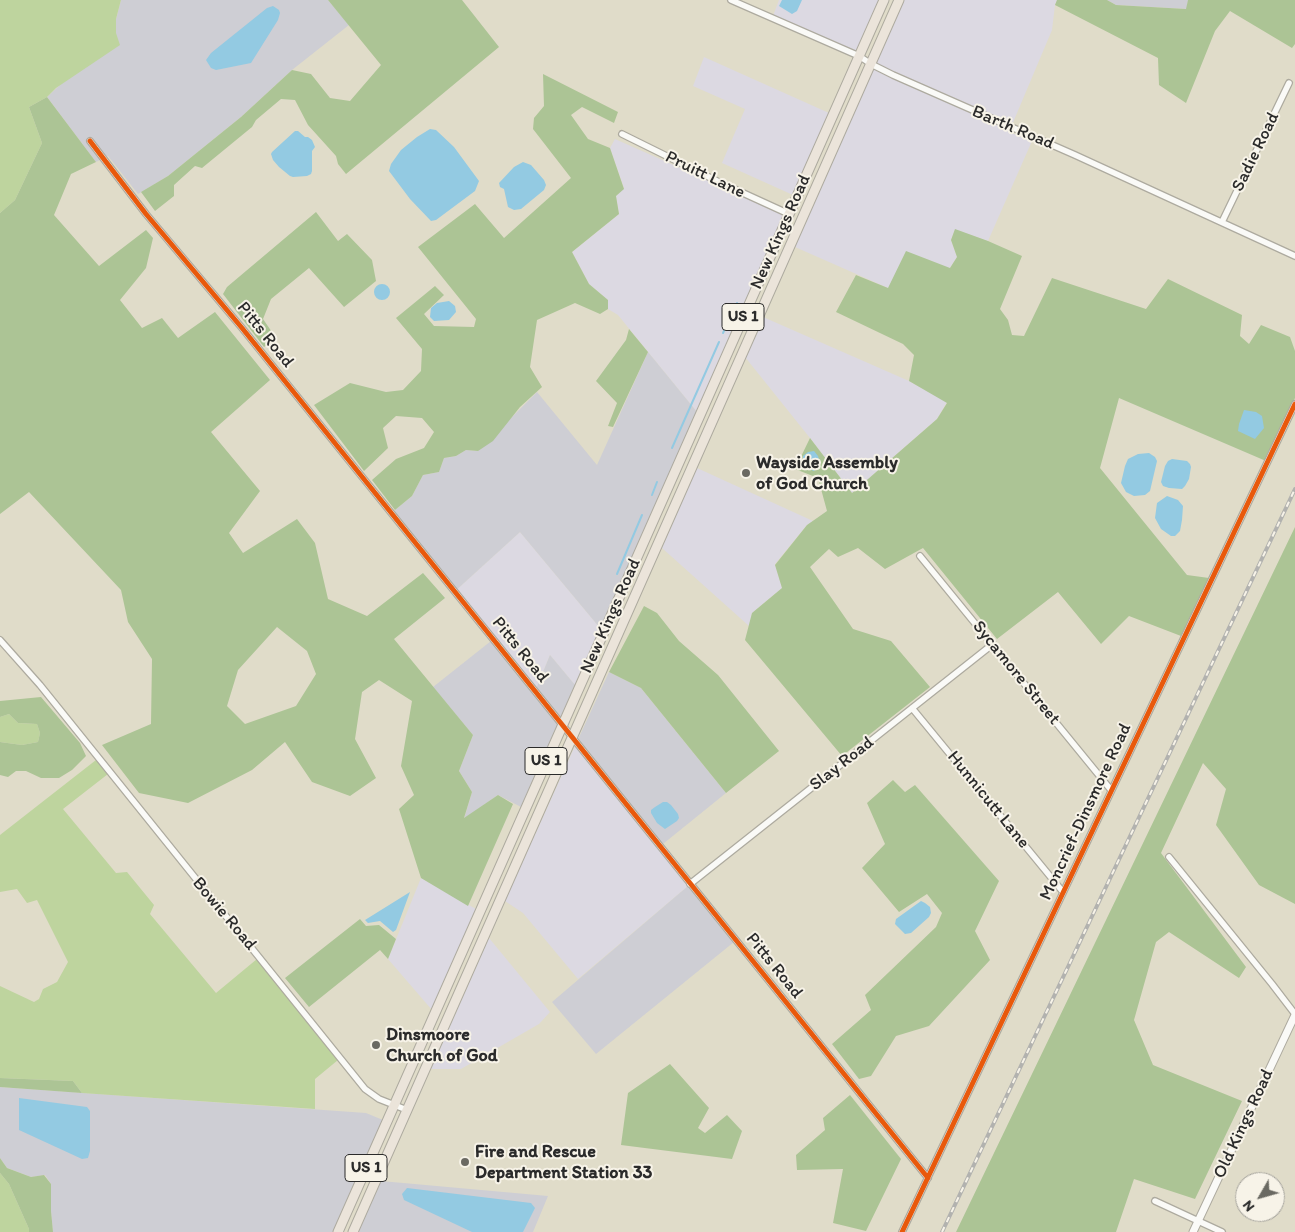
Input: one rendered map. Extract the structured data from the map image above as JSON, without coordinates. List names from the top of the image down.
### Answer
{
  "streets": {
    "highway": ["New Kings Road", "US 1"],
    "street": [
      "Barth Road",
      "Sadie Road",
      "Pruitt Lane",
      "Pitts Road",
      "Sycamore Street",
      "Slay Road",
      "Hunnicutt Lane",
      "Moncrief-Dinsmore Road",
      "Bowie Road",
      "Old Kings Road"
    ]
  },
  "crossings": [
    ["Barth Road", "Sadie Road"],
    ["Barth Road", "New Kings Road"],
    ["Pruitt Lane", "New Kings Road"],
    ["New Kings Road", "Pitts Road"],
    ["New Kings Road", "Bowie Road"],
    ["Pitts Road", "Slay Road"],
    ["Pitts Road", "Moncrief-Dinsmore Road"],
    ["Sycamore Street", "Slay Road"],
    ["Sycamore Street", "Moncrief-Dinsmore Road"],
    ["Slay Road", "Hunnicutt Lane"],
    ["Hunnicutt Lane", "Moncrief-Dinsmore Road"]
  ],
  "places": ["Wayside Assembly of God Church", "Dinsmoore Church of God", "Fire and Rescue Department Station 33"],
  "north": "bottom left"
}
